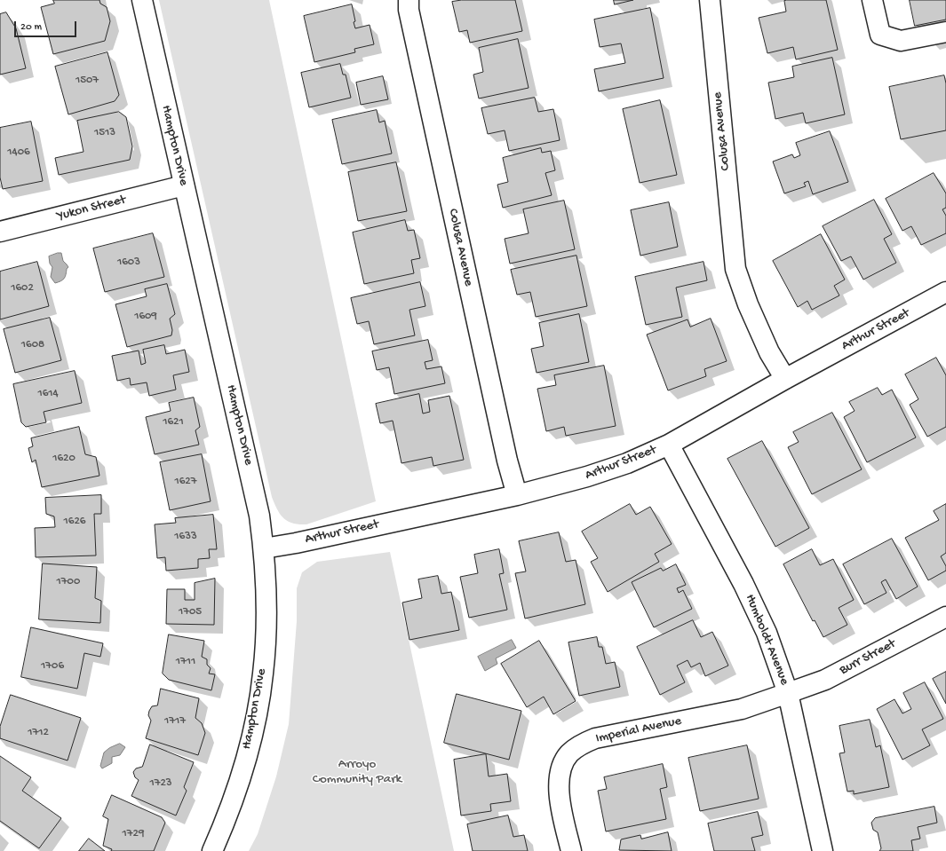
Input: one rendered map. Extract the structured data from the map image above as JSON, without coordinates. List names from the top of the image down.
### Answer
{
  "streets": {
    "street": [
      "Colusa Avenue",
      "Hampton Drive",
      "Yukon Street",
      "Arthur Street",
      "Humboldt Avenue",
      "Burr Street",
      "Imperial Avenue"
    ]
  },
  "crossings": [
    ["Colusa Avenue", "Arthur Street"],
    ["Hampton Drive", "Yukon Street"],
    ["Hampton Drive", "Arthur Street"],
    ["Arthur Street", "Humboldt Avenue"],
    ["Humboldt Avenue", "Burr Street"],
    ["Humboldt Avenue", "Imperial Avenue"],
    ["Burr Street", "Imperial Avenue"]
  ],
  "parks": ["Arroyo Community Park"],
  "house_numbers": [
    "1507",
    "1513",
    "1406",
    "1603",
    "1602",
    "1609",
    "1608",
    "1614",
    "1621",
    "1620",
    "1627",
    "1626",
    "1633",
    "1700",
    "1705",
    "1711",
    "1706",
    "1717",
    "1712",
    "1723",
    "1729"
  ],
  "scale_bar": "20 m"
}
